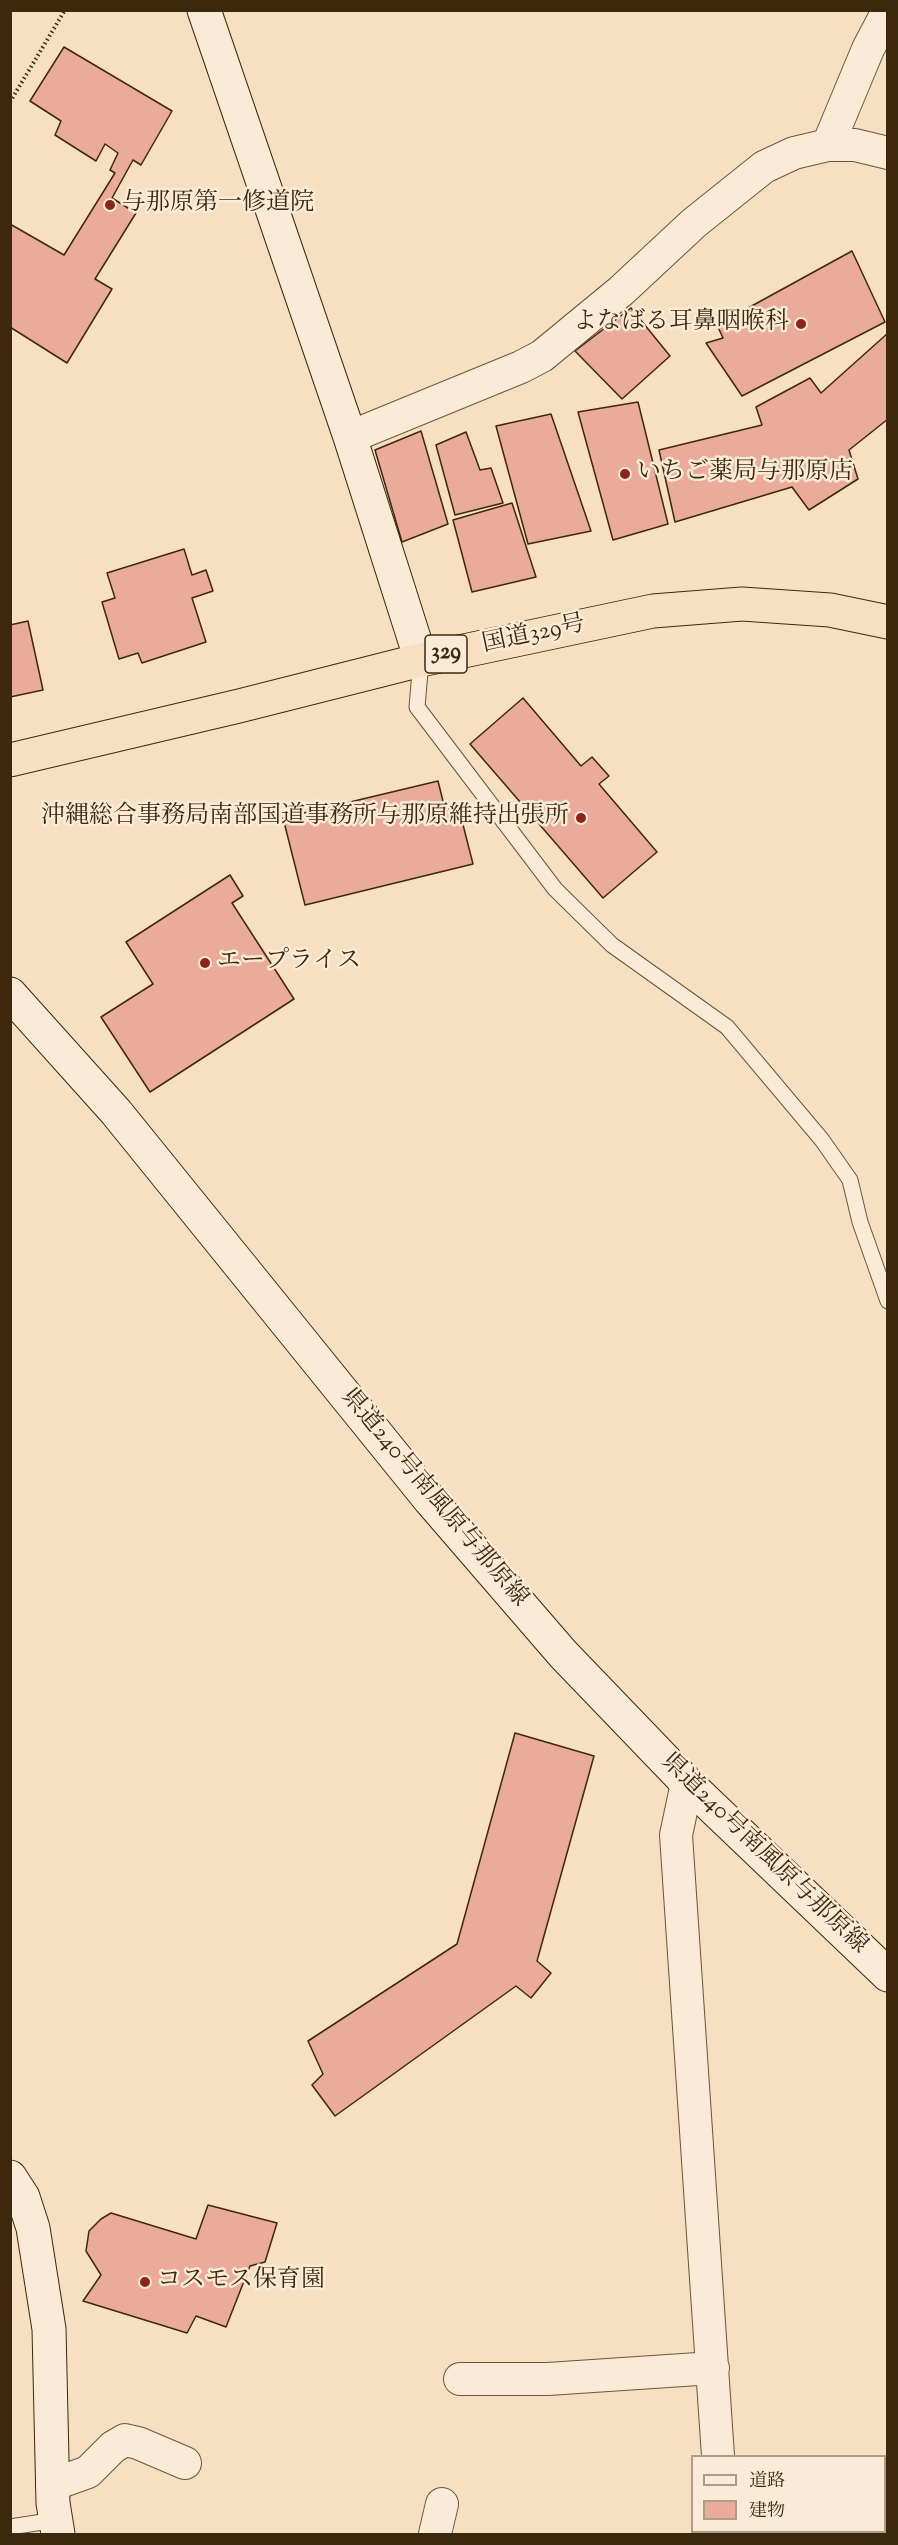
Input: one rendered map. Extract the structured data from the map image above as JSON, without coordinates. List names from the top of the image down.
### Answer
{
  "streets": {
    "highway": ["国道329号", "329"],
    "main road": ["県道240号南風原与那原線"]
  },
  "places": [
    "与那原第一修道院",
    "よなばる耳鼻咽喉科",
    "いちご薬局与那原店",
    "沖縄総合事務局南部国道事務所与那原維持出張所",
    "エープライス",
    "コスモス保育園"
  ],
  "legend": ["道路", "建物"]
}
